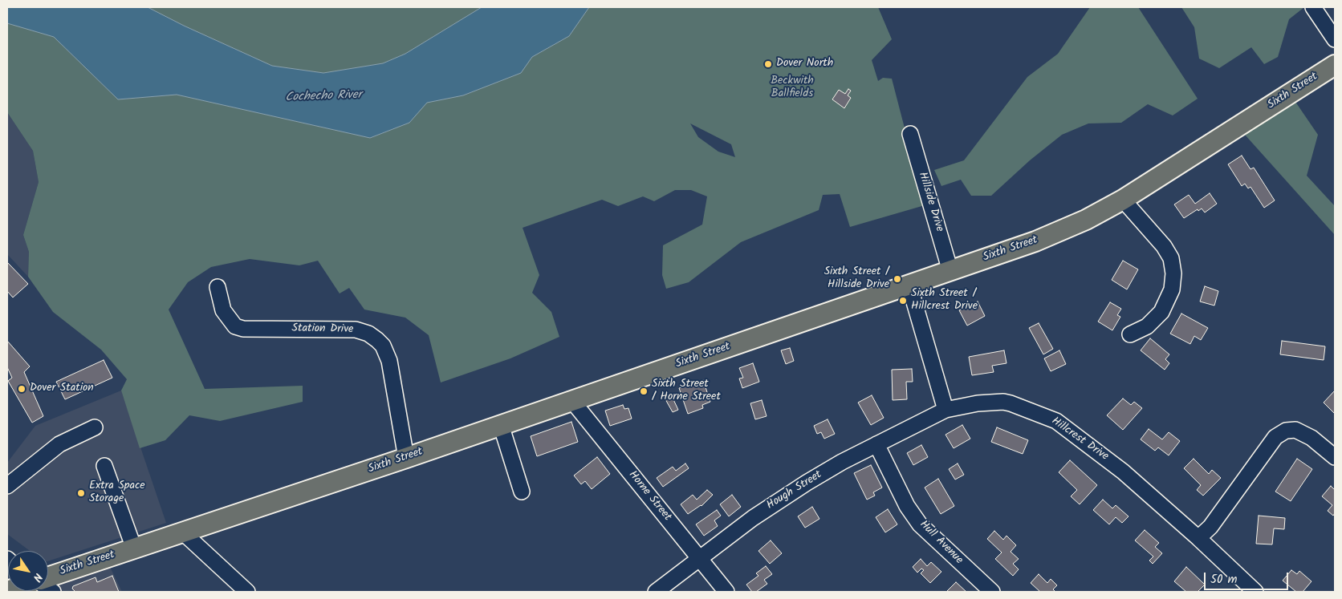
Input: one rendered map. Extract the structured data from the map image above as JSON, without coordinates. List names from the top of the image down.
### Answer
{
  "streets": {
    "main road": ["Sixth Street"],
    "street": [
      "Hillside Drive",
      "Station Drive",
      "Hillcrest Drive",
      "Hough Street",
      "Horne Street",
      "Hull Avenue"
    ]
  },
  "crossings": [
    ["Sixth Street", "Hillside Drive"],
    ["Sixth Street", "Station Drive"],
    ["Sixth Street", "Horne Street"],
    ["Hillcrest Drive", "Hough Street"],
    ["Hough Street", "Horne Street"],
    ["Hough Street", "Hull Avenue"]
  ],
  "water": ["Cochecho River"],
  "parks": ["Beckwith Ballfields"],
  "places": [
    "Dover North",
    "Sixth Street / Hillside Drive",
    "Sixth Street / Hillcrest Drive",
    "Dover Station",
    "Sixth Street / Horne Street",
    "Extra Space Storage"
  ],
  "scale_bar": "50 m",
  "north": "bottom right"
}
